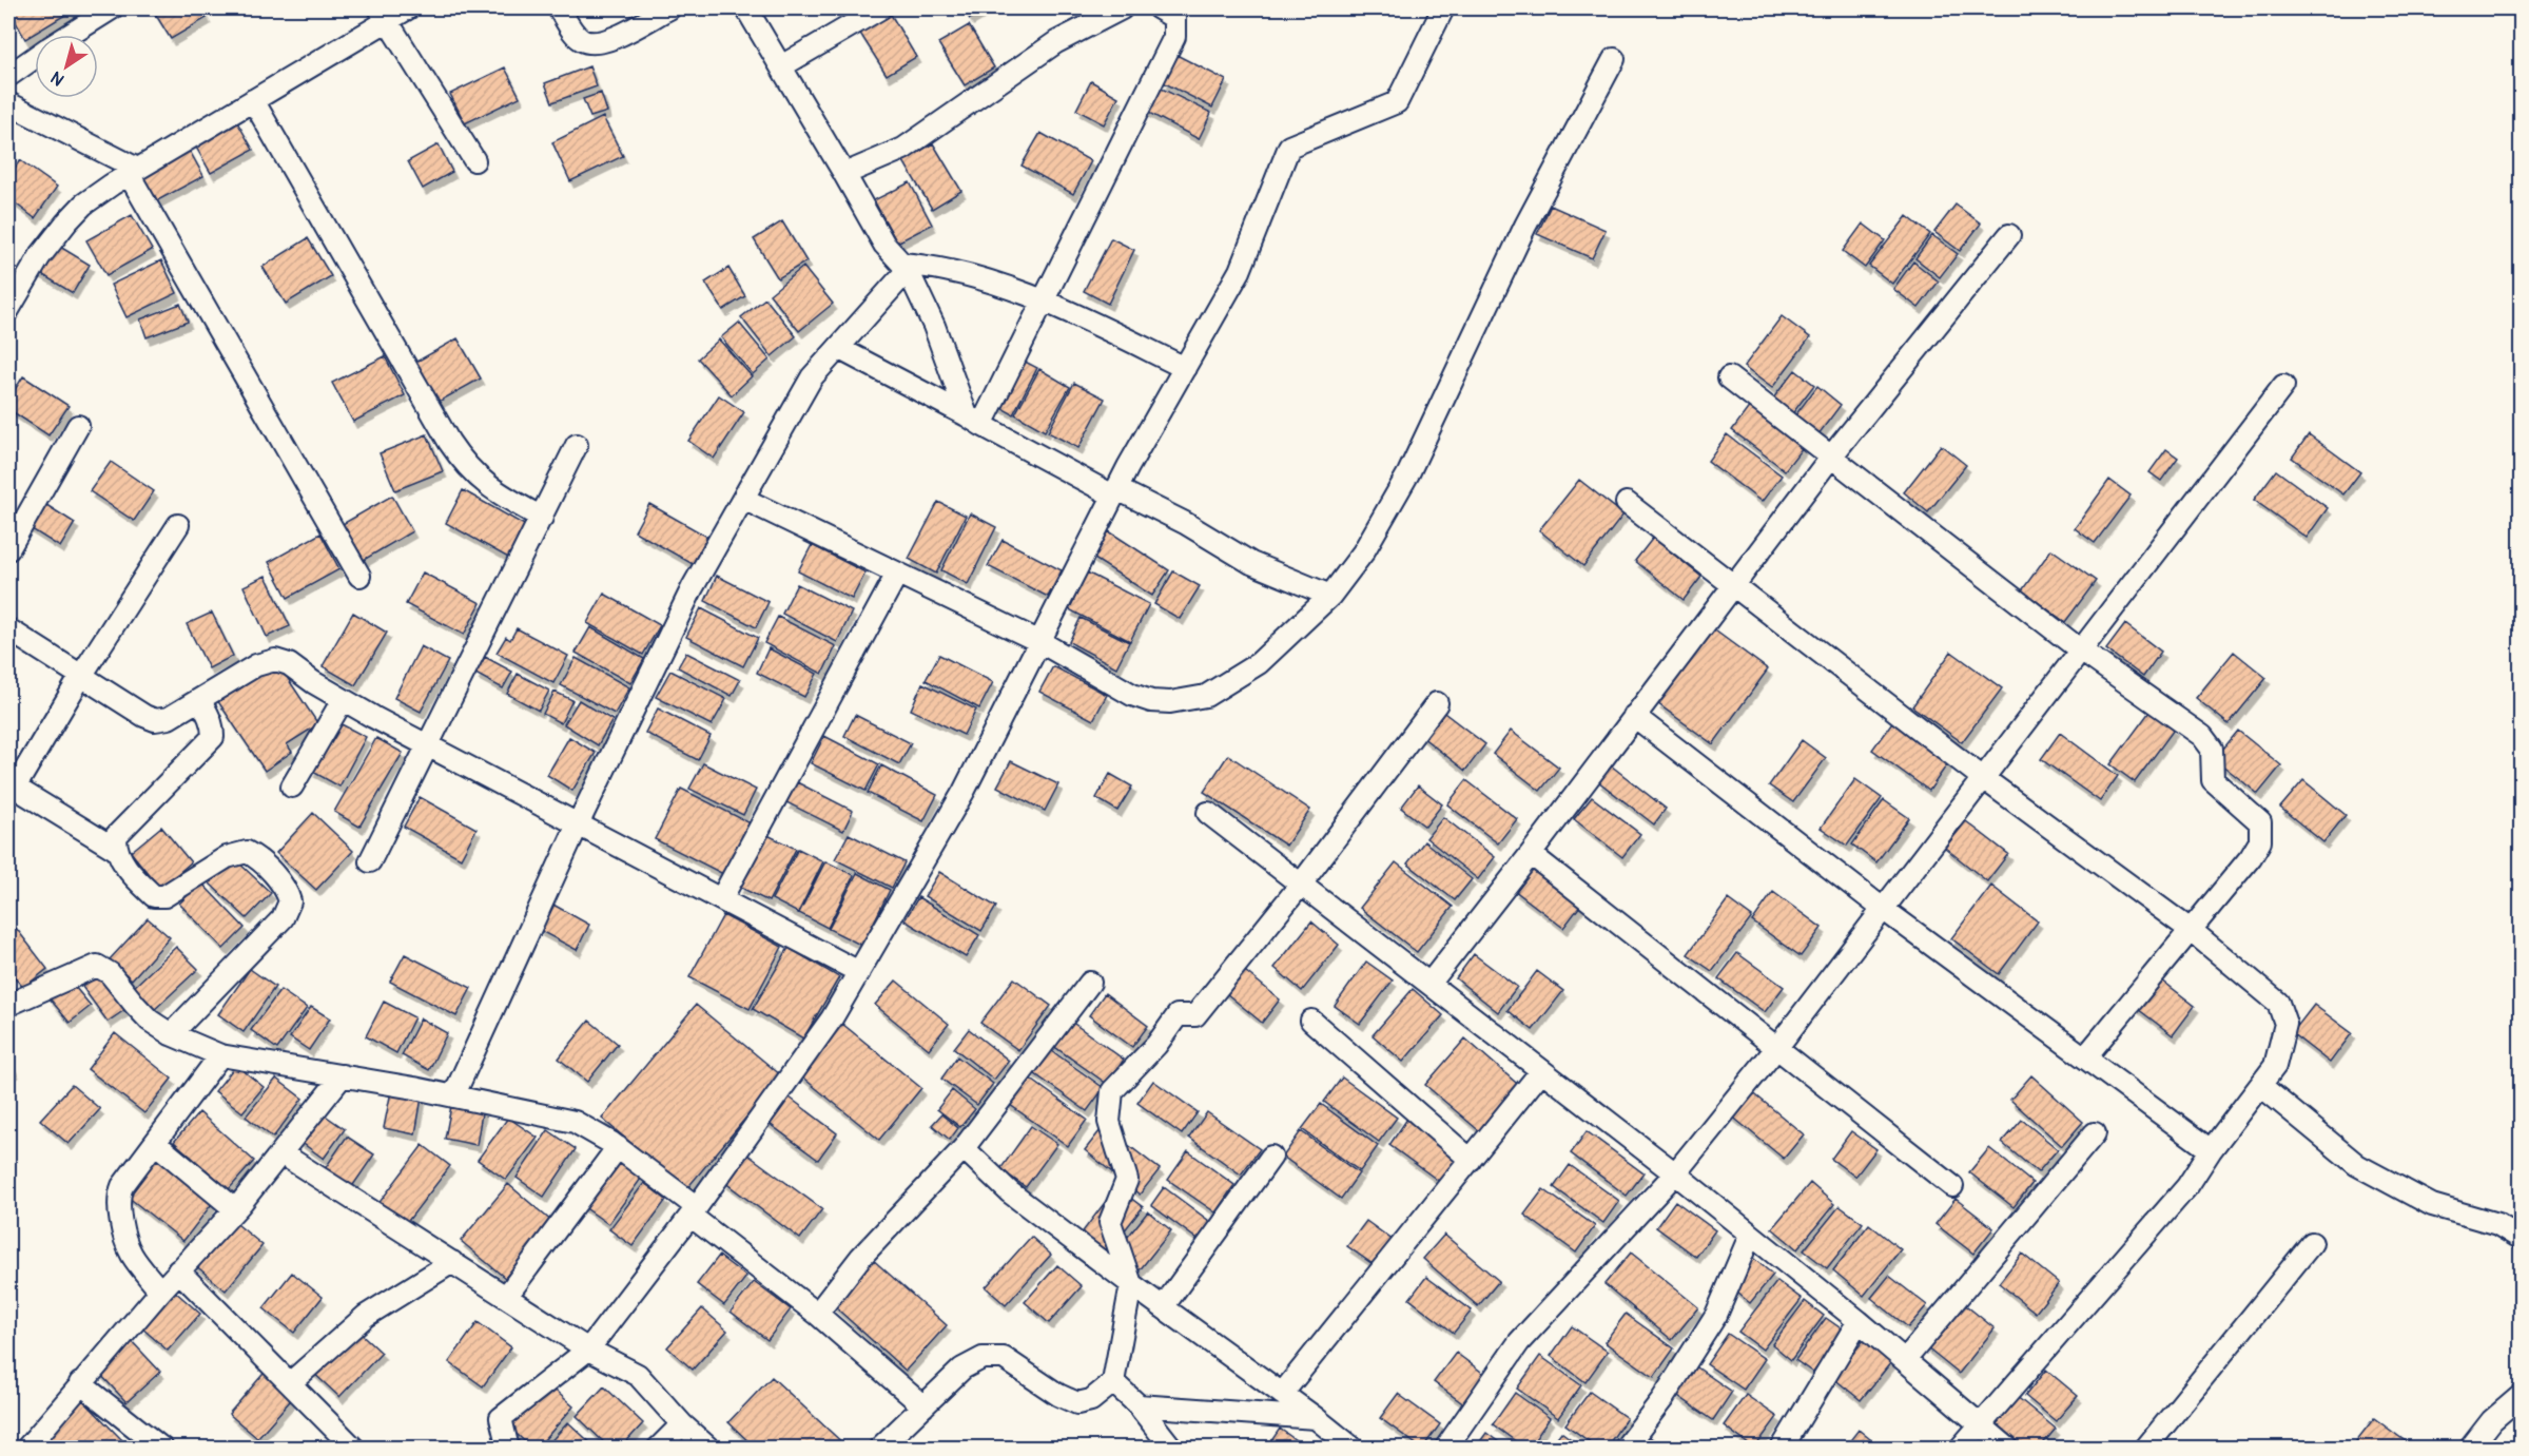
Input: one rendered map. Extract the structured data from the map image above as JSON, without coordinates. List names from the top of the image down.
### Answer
{
  "north": "bottom left"
}
